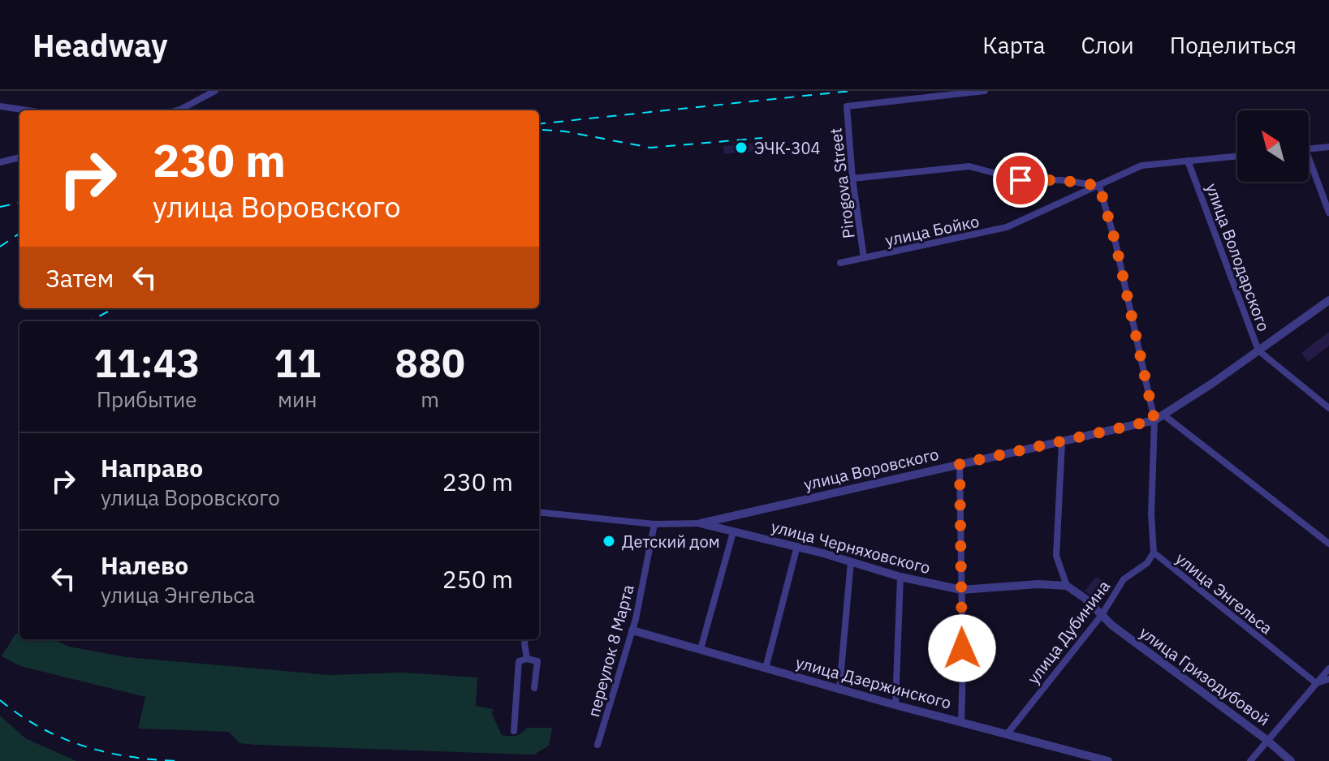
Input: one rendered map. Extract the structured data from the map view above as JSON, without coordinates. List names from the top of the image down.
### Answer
{
  "streets": {
    "street": [
      "Pirogova Street",
      "улица Бойко",
      "улица Володарского",
      "улица Воровского",
      "улица Черняховского",
      "улица Энгельса",
      "улица Дубинина",
      "переулок 8 Марта",
      "улица Гризодубовой",
      "улица Дзержинского"
    ]
  },
  "crossings": [
    ["Pirogova Street", "улица Бойко"],
    ["улица Бойко", "улица Володарского"],
    ["улица Бойко", "улица Энгельса"],
    ["улица Володарского", "улица Воровского"],
    ["улица Воровского", "улица Черняховского"],
    ["улица Воровского", "улица Энгельса"],
    ["улица Воровского", "переулок 8 Марта"],
    ["улица Энгельса", "улица Дубинина"],
    ["улица Дубинина", "улица Гризодубовой"],
    ["улица Дубинина", "улица Дзержинского"],
    ["переулок 8 Марта", "улица Дзержинского"]
  ],
  "places": ["ЭЧК-304", "Детский дом"],
  "north": "top left",
  "page": {
    "header": "Headway",
    "nav": ["Карта", "Слои", "Поделиться"],
    "turn": ["230 m", "улица Воровского"],
    "then": "Затем",
    "eta": [
      "11:43",
      "Прибытие",
      "11",
      "мин",
      "880",
      "m"
    ],
    "list": [
      {
        "name": "Направо",
        "note": "улица Воровского",
        "value": "230 m"
      },
      {
        "name": "Налево",
        "note": "улица Энгельса",
        "value": "250 m"
      }
    ]
  }
}
